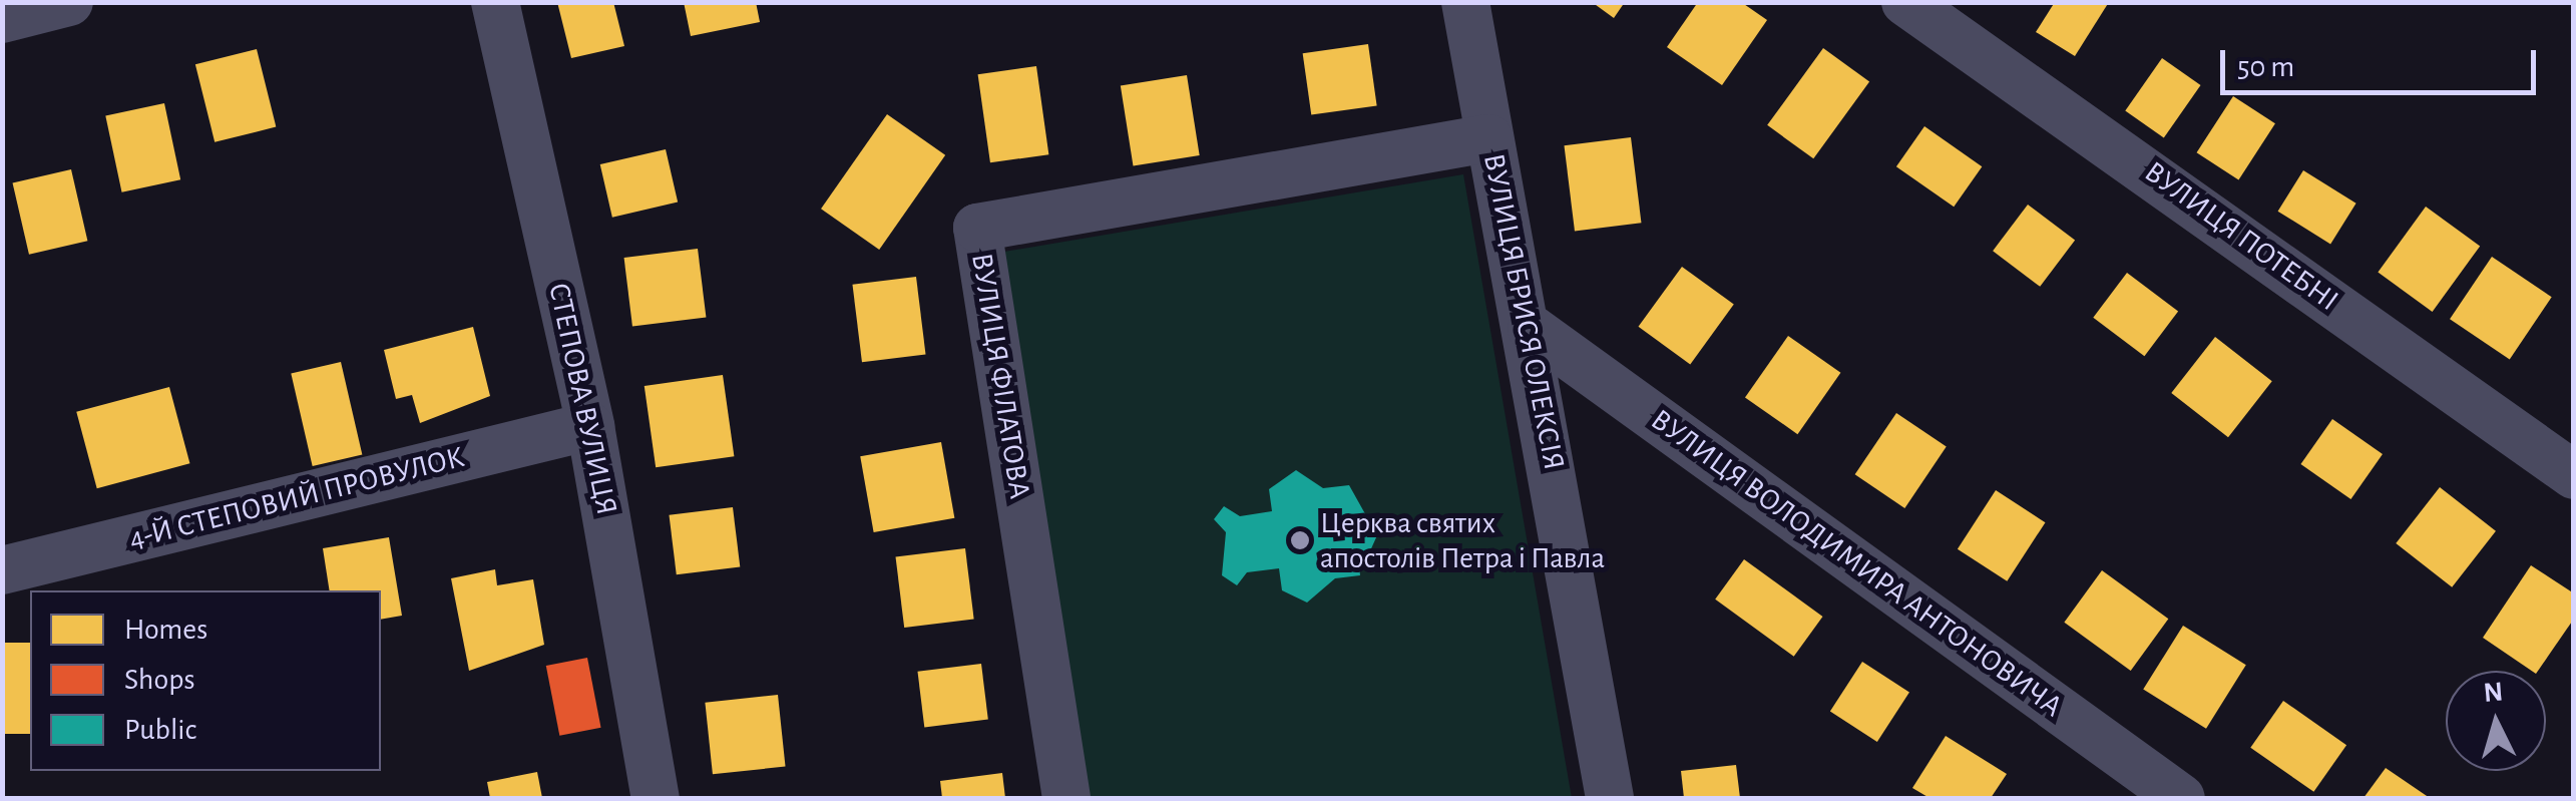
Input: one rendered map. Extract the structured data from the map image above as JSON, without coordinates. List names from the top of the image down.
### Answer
{
  "streets": {
    "street": [
      "ВУЛИЦЯ ПОТЕБНІ",
      "ВУЛИЦЯ БРИСЯ ОЛЕКСІЯ",
      "ВУЛИЦЯ ФІЛАТОВА",
      "СТЕПОВА ВУЛИЦЯ",
      "4-Й СТЕПОВИЙ ПРОВУЛОК",
      "ВУЛИЦЯ ВОЛОДИМИРА АНТОНОВИЧА"
    ]
  },
  "crossings": [
    ["ВУЛИЦЯ БРИСЯ ОЛЕКСІЯ", "ВУЛИЦЯ ФІЛАТОВА"],
    ["ВУЛИЦЯ БРИСЯ ОЛЕКСІЯ", "ВУЛИЦЯ ВОЛОДИМИРА АНТОНОВИЧА"],
    ["СТЕПОВА ВУЛИЦЯ", "4-Й СТЕПОВИЙ ПРОВУЛОК"]
  ],
  "places": ["Церква святих апостолів Петра і Павла"],
  "legend": ["Homes", "Shops", "Public"],
  "scale_bar": "50 m",
  "north": "top"
}
